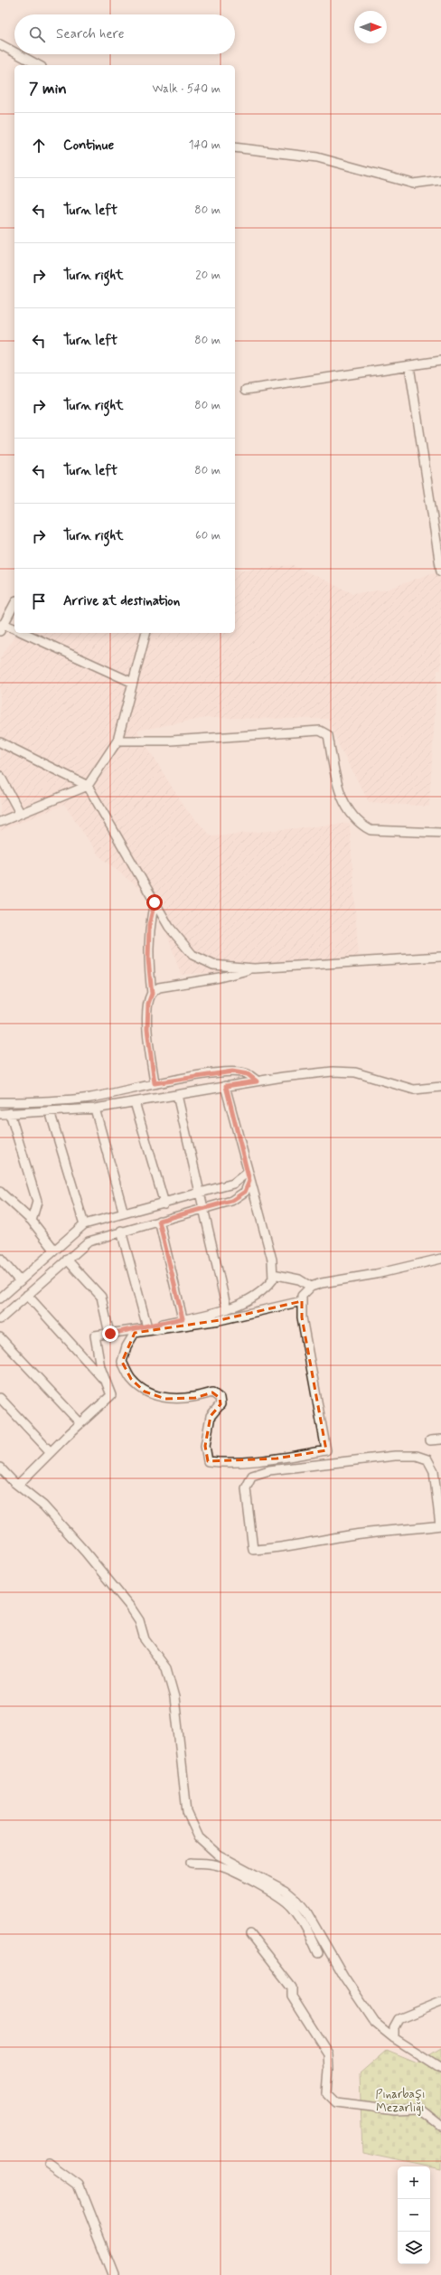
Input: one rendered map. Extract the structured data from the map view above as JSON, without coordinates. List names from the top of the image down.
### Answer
{
  "parks": ["Pınarbaşı Mezarlığı"],
  "north": "right",
  "page": {
    "search": "Search here",
    "heading": ["7 min", "Walk · 540 m"],
    "list": [
      ["Continue", "140 m"],
      ["Turn left", "80 m"],
      ["Turn right", "20 m"],
      ["Turn left", "80 m"],
      ["Turn right", "80 m"],
      ["Turn left", "80 m"],
      ["Turn right", "60 m"],
      "Arrive at destination"
    ],
    "map_buttons": ["+", "−"]
  }
}
